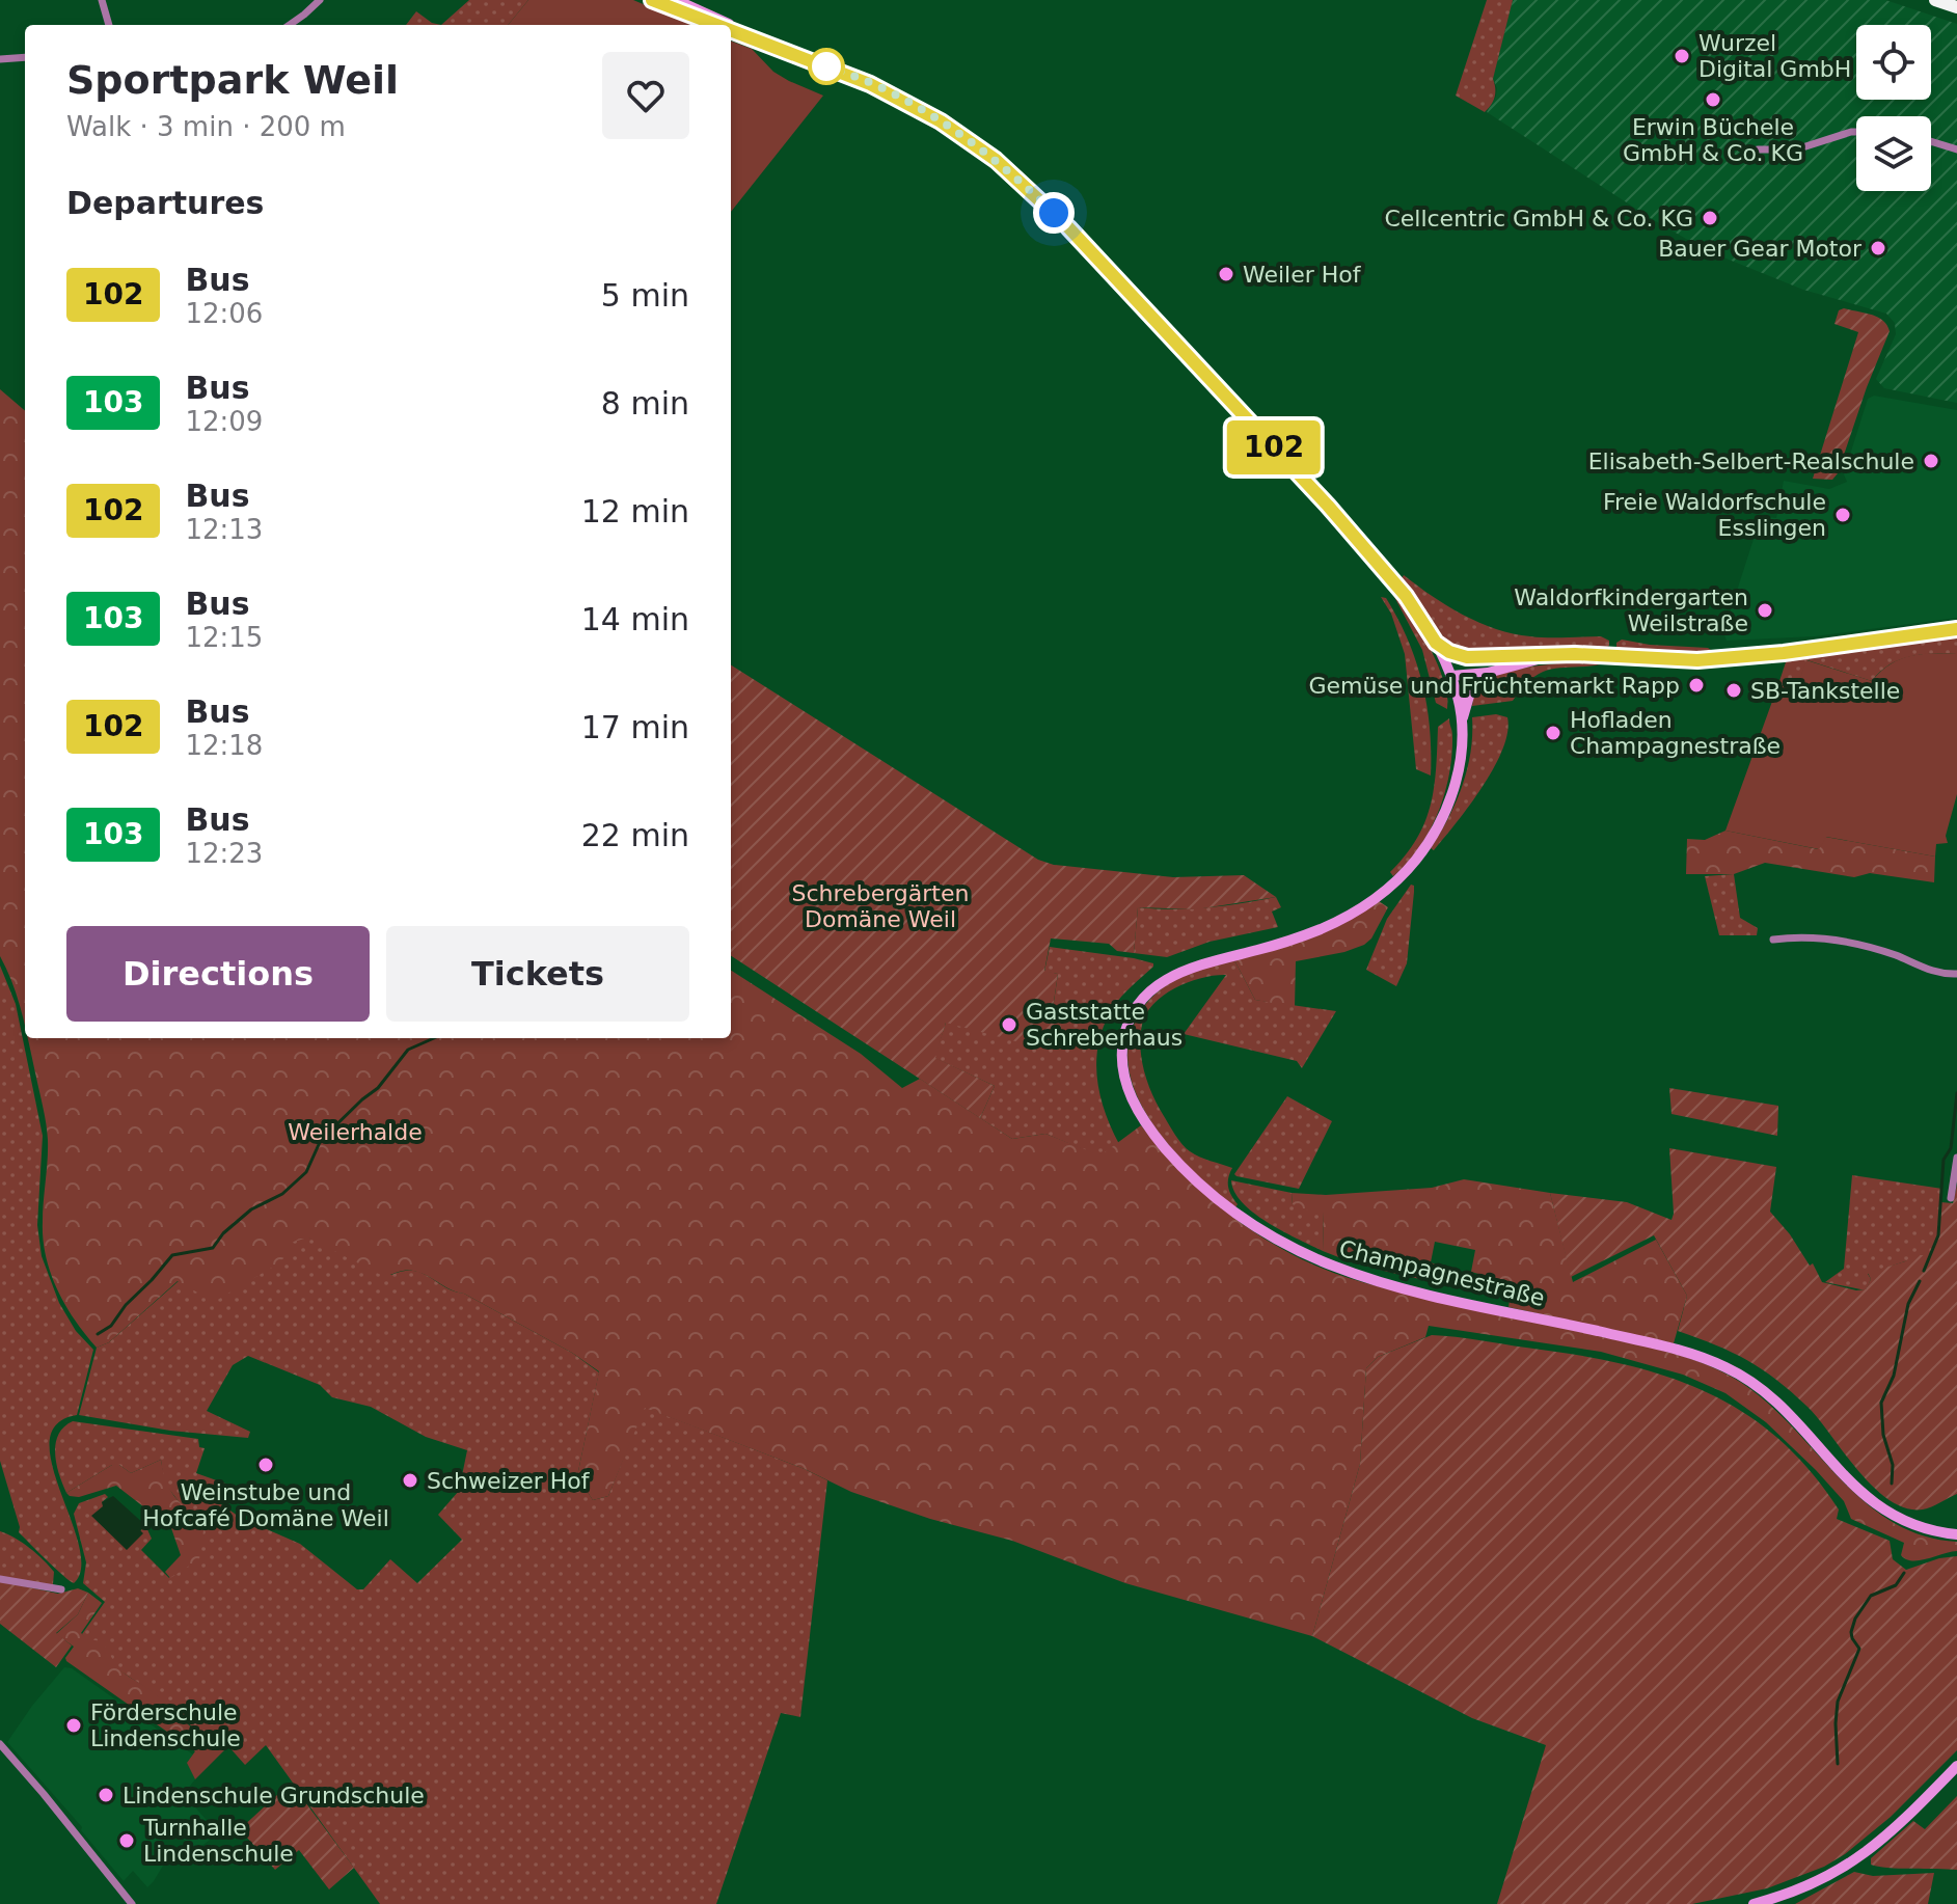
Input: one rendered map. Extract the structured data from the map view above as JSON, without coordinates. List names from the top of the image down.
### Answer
{
  "streets": {
    "main road": ["Champagnestraße"]
  },
  "parks": ["Schrebergärten Domäne Weil", "Weilerhalde"],
  "places": [
    "Wurzel Digital GmbH",
    "Erwin Büchele GmbH & Co. KG",
    "Cellcentric GmbH & Co. KG",
    "Bauer Gear Motor",
    "Weiler Hof",
    "Elisabeth-Selbert-Realschule",
    "Freie Waldorfschule Esslingen",
    "Waldorfkindergarten Weilstraße",
    "Gemüse und Früchtemarkt Rapp",
    "SB-Tankstelle",
    "Hofladen Champagnestraße",
    "Gaststatte Schreberhaus",
    "Weinstube und Hofcafé Domäne Weil",
    "Schweizer Hof",
    "Förderschule Lindenschule",
    "Lindenschule Grundschule",
    "Turnhalle Lindenschule"
  ],
  "lines": ["bus line 102"],
  "page": {
    "on_map": "102",
    "heading": [
      ["Sportpark Weil", "Walk · 3 min · 200 m"],
      "Departures"
    ],
    "list": [
      {
        "mark": "102",
        "name": "Bus",
        "note": "12:06",
        "value": "5 min"
      },
      {
        "mark": "103",
        "name": "Bus",
        "note": "12:09",
        "value": "8 min"
      },
      {
        "mark": "102",
        "name": "Bus",
        "note": "12:13",
        "value": "12 min"
      },
      {
        "mark": "103",
        "name": "Bus",
        "note": "12:15",
        "value": "14 min"
      },
      {
        "mark": "102",
        "name": "Bus",
        "note": "12:18",
        "value": "17 min"
      },
      {
        "mark": "103",
        "name": "Bus",
        "note": "12:23",
        "value": "22 min"
      }
    ],
    "buttons": ["Directions", "Tickets"]
  }
}
